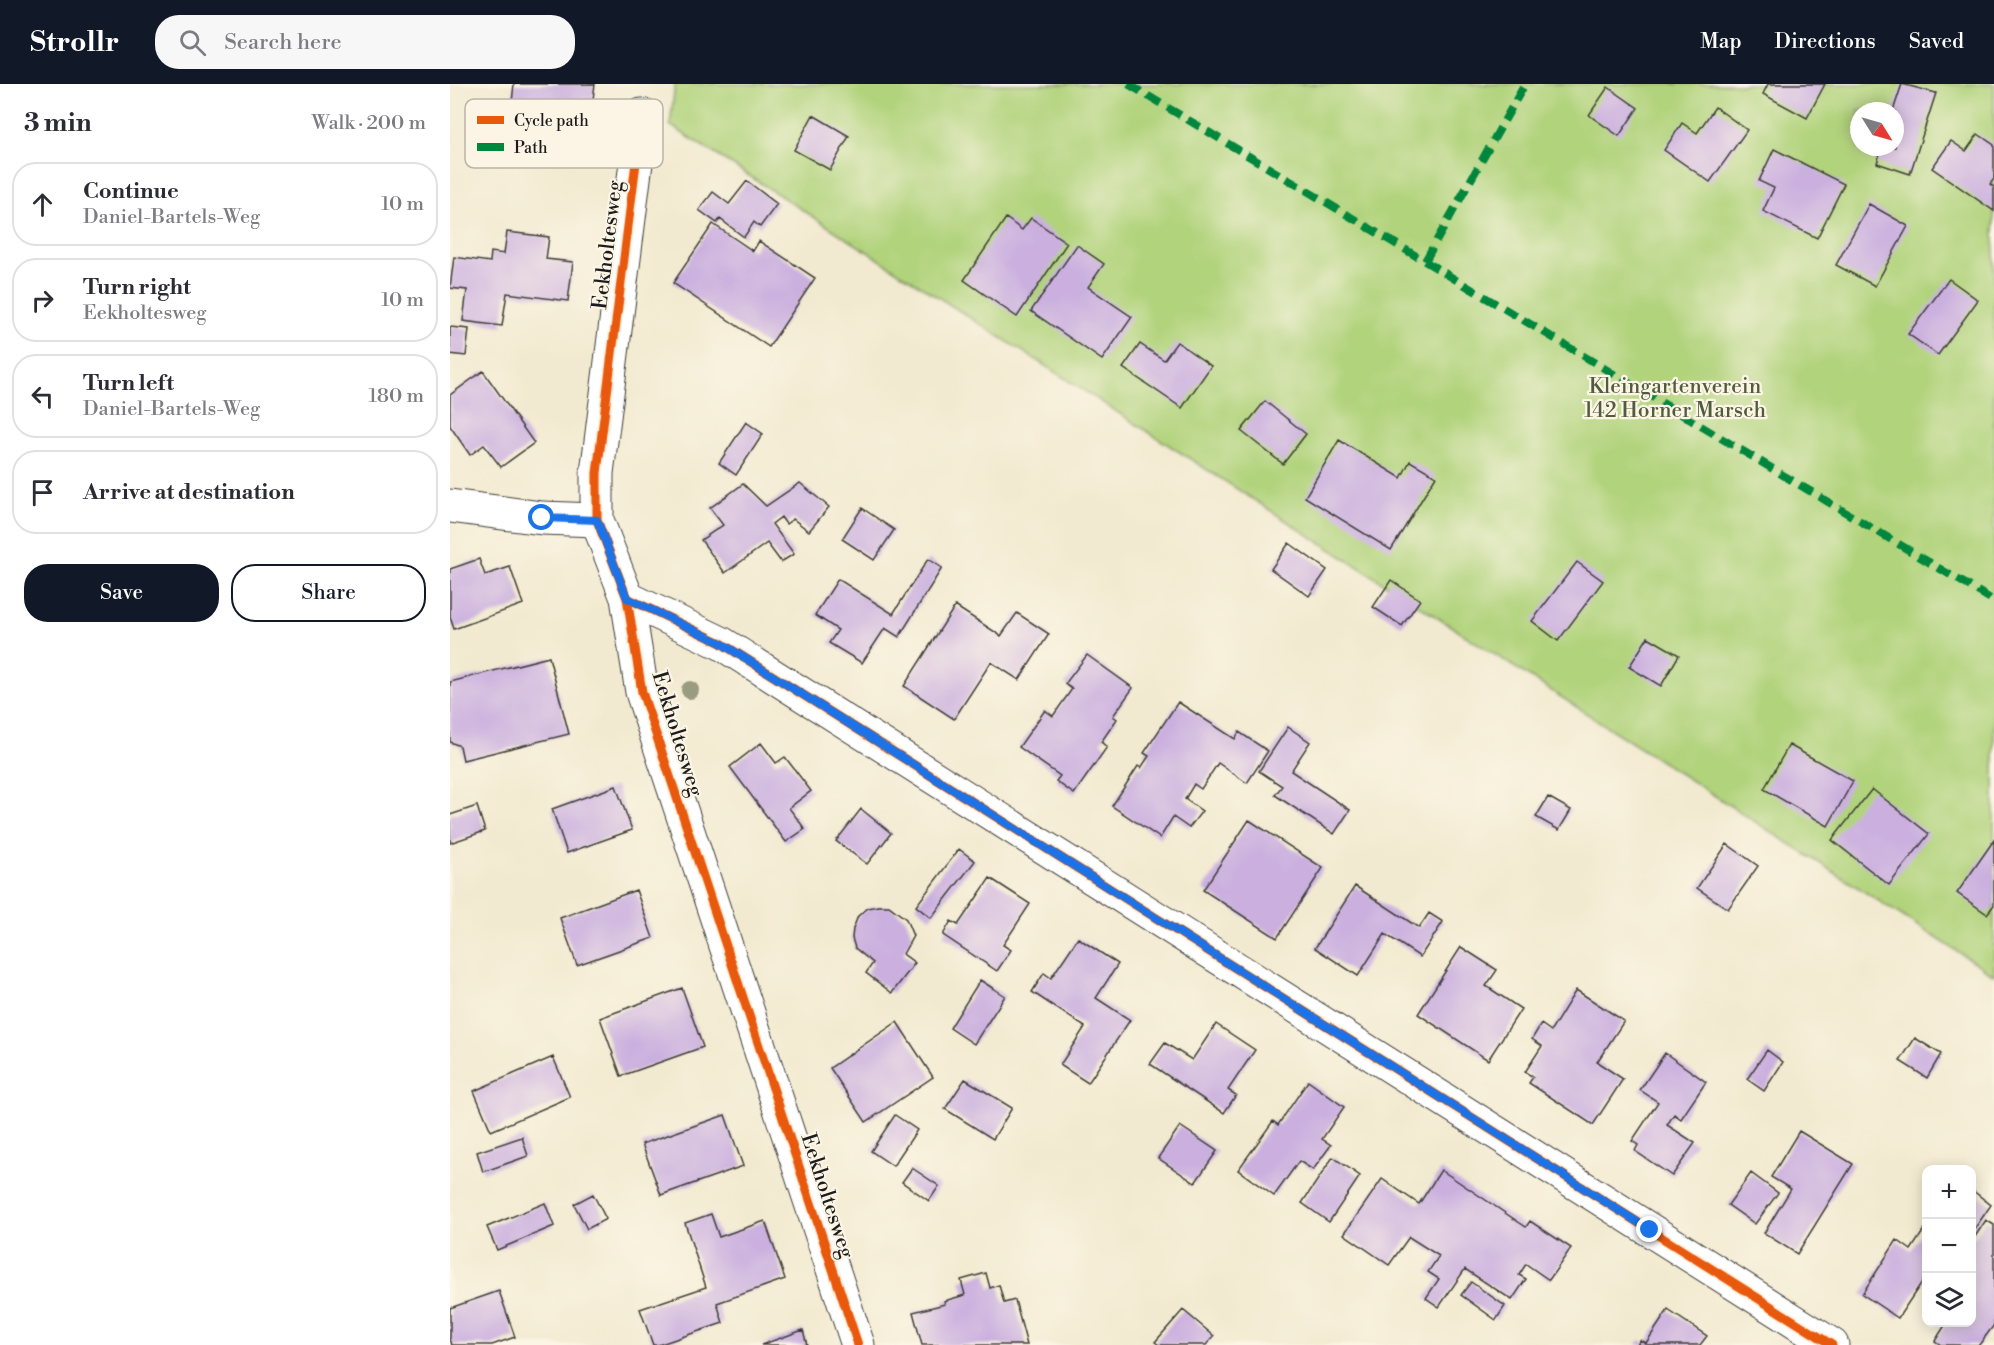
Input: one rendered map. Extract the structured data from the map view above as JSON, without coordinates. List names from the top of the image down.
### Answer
{
  "streets": {
    "street": ["Eekholtesweg"]
  },
  "parks": ["Kleingartenverein 142 Horner Marsch"],
  "legend": ["Cycle path", "Path"],
  "north": "bottom right",
  "page": {
    "header": "Strollr",
    "search": "Search here",
    "nav": ["Map", "Directions", "Saved"],
    "heading": ["3 min", "Walk · 200 m"],
    "list": [
      ["Continue", "Daniel-Bartels-Weg", "10 m"],
      ["Turn right", "Eekholtesweg", "10 m"],
      ["Turn left", "Daniel-Bartels-Weg", "180 m"],
      "Arrive at destination"
    ],
    "buttons": ["Save", "Share"],
    "map_buttons": ["+", "−"]
  }
}
